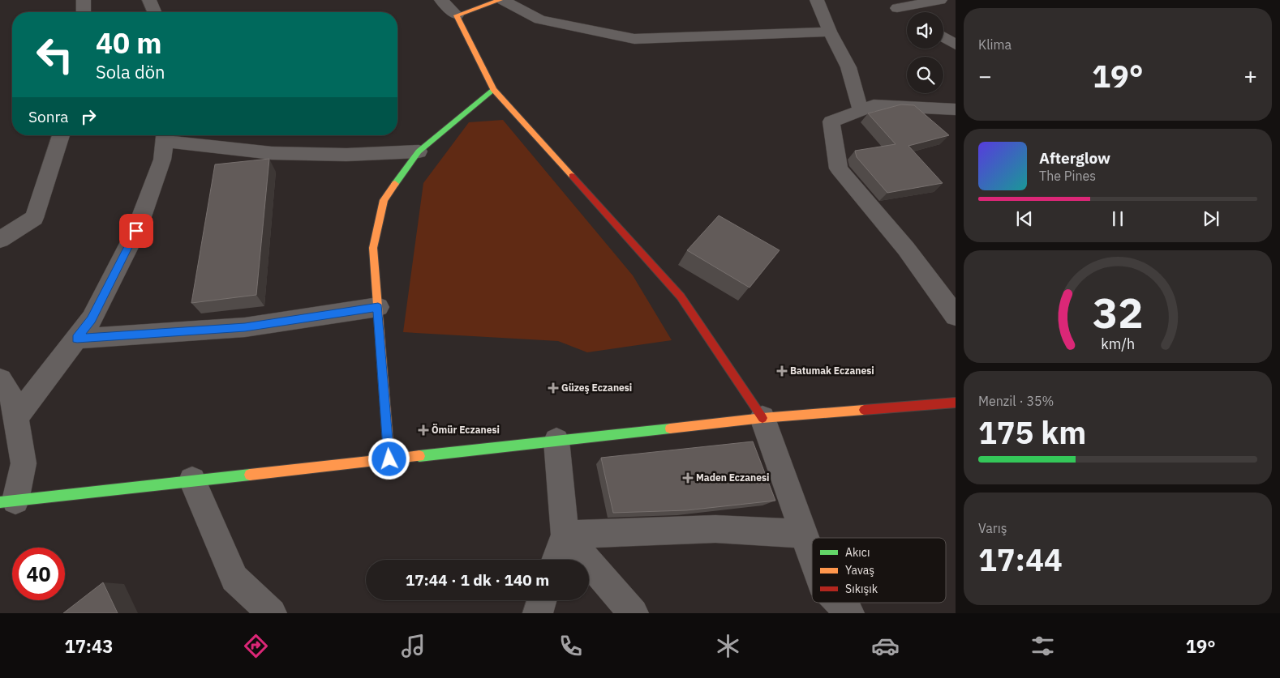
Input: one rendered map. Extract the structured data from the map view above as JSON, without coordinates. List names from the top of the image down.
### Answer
{
  "places": {
    "health": [
      "Batumak Eczanesi",
      "Güzeş Eczanesi",
      "Ömür Eczanesi",
      "Maden Eczanesi"
    ]
  },
  "legend": ["Akıcı", "Yavaş", "Sıkışık"],
  "page": {
    "tile": [
      "Klima",
      ["Menzil · 35%", "175 km"],
      ["Varış", "17:44"]
    ],
    "turn": ["40 m", "Sola dön"],
    "heat": ["−", "19°", "+"],
    "then": "Sonra",
    "song": ["Afterglow", "The Pines"],
    "limit": "40",
    "trip": "17:44 · 1 dk · 140 m",
    "tabs": ["17:43", "19°"],
    "gauge": ["32", "km/h"]
  }
}
